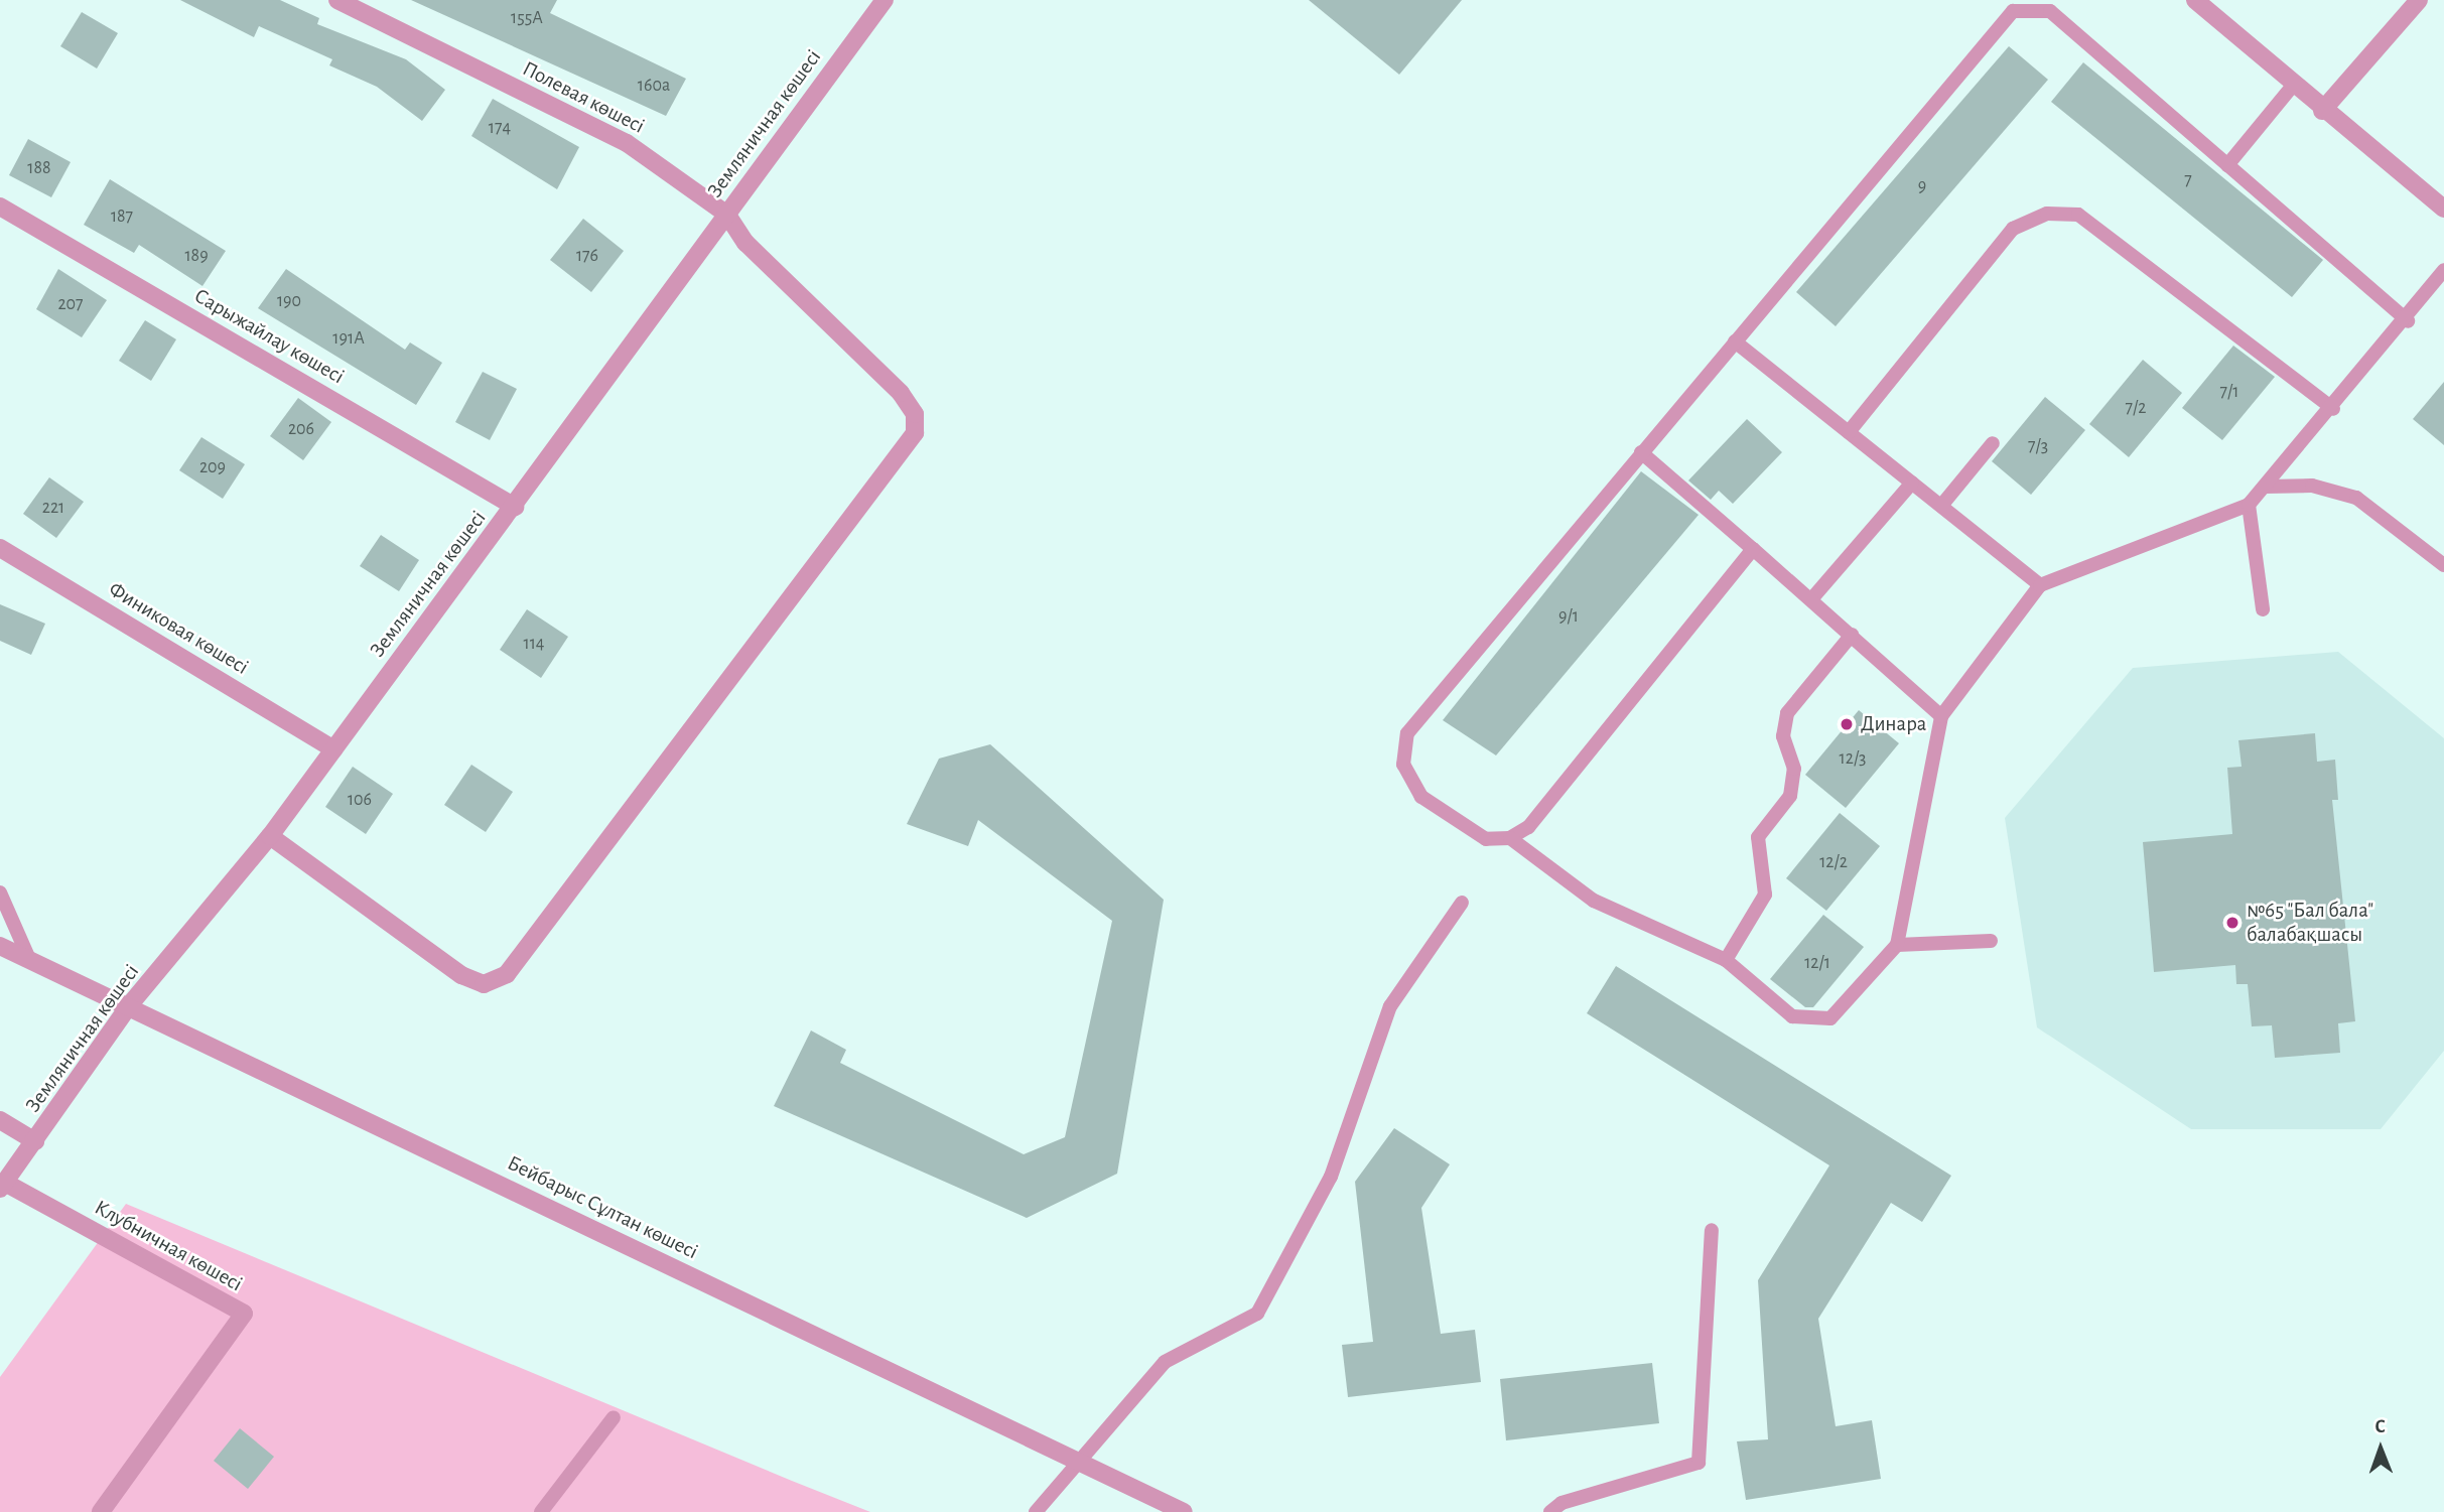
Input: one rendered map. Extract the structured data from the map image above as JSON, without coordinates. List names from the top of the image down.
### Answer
{
  "streets": {
    "street": [
      "Полевая көшесі",
      "Земляничная көшесі",
      "Сарыжайлау көшесі",
      "Финиковая көшесі",
      "Бейбарыс Сұлтан көшесі",
      "Клубничная көшесі"
    ]
  },
  "crossings": [
    ["Полевая көшесі", "Земляничная көшесі"],
    ["Земляничная көшесі", "Сарыжайлау көшесі"],
    ["Земляничная көшесі", "Финиковая көшесі"],
    ["Земляничная көшесі", "Бейбарыс Сұлтан көшесі"],
    ["Земляничная көшесі", "Клубничная көшесі"]
  ],
  "places": ["Динара", "№65 \"Бал бала\" балабақшасы"],
  "house_numbers": [
    "155А",
    "160а",
    "174",
    "188",
    "7",
    "9",
    "187",
    "189",
    "176",
    "190",
    "207",
    "191А",
    "7/1",
    "7/2",
    "206",
    "7/3",
    "209",
    "221",
    "9/1",
    "114",
    "12/3",
    "106",
    "12/2",
    "12/1"
  ],
  "north": "top"
}
